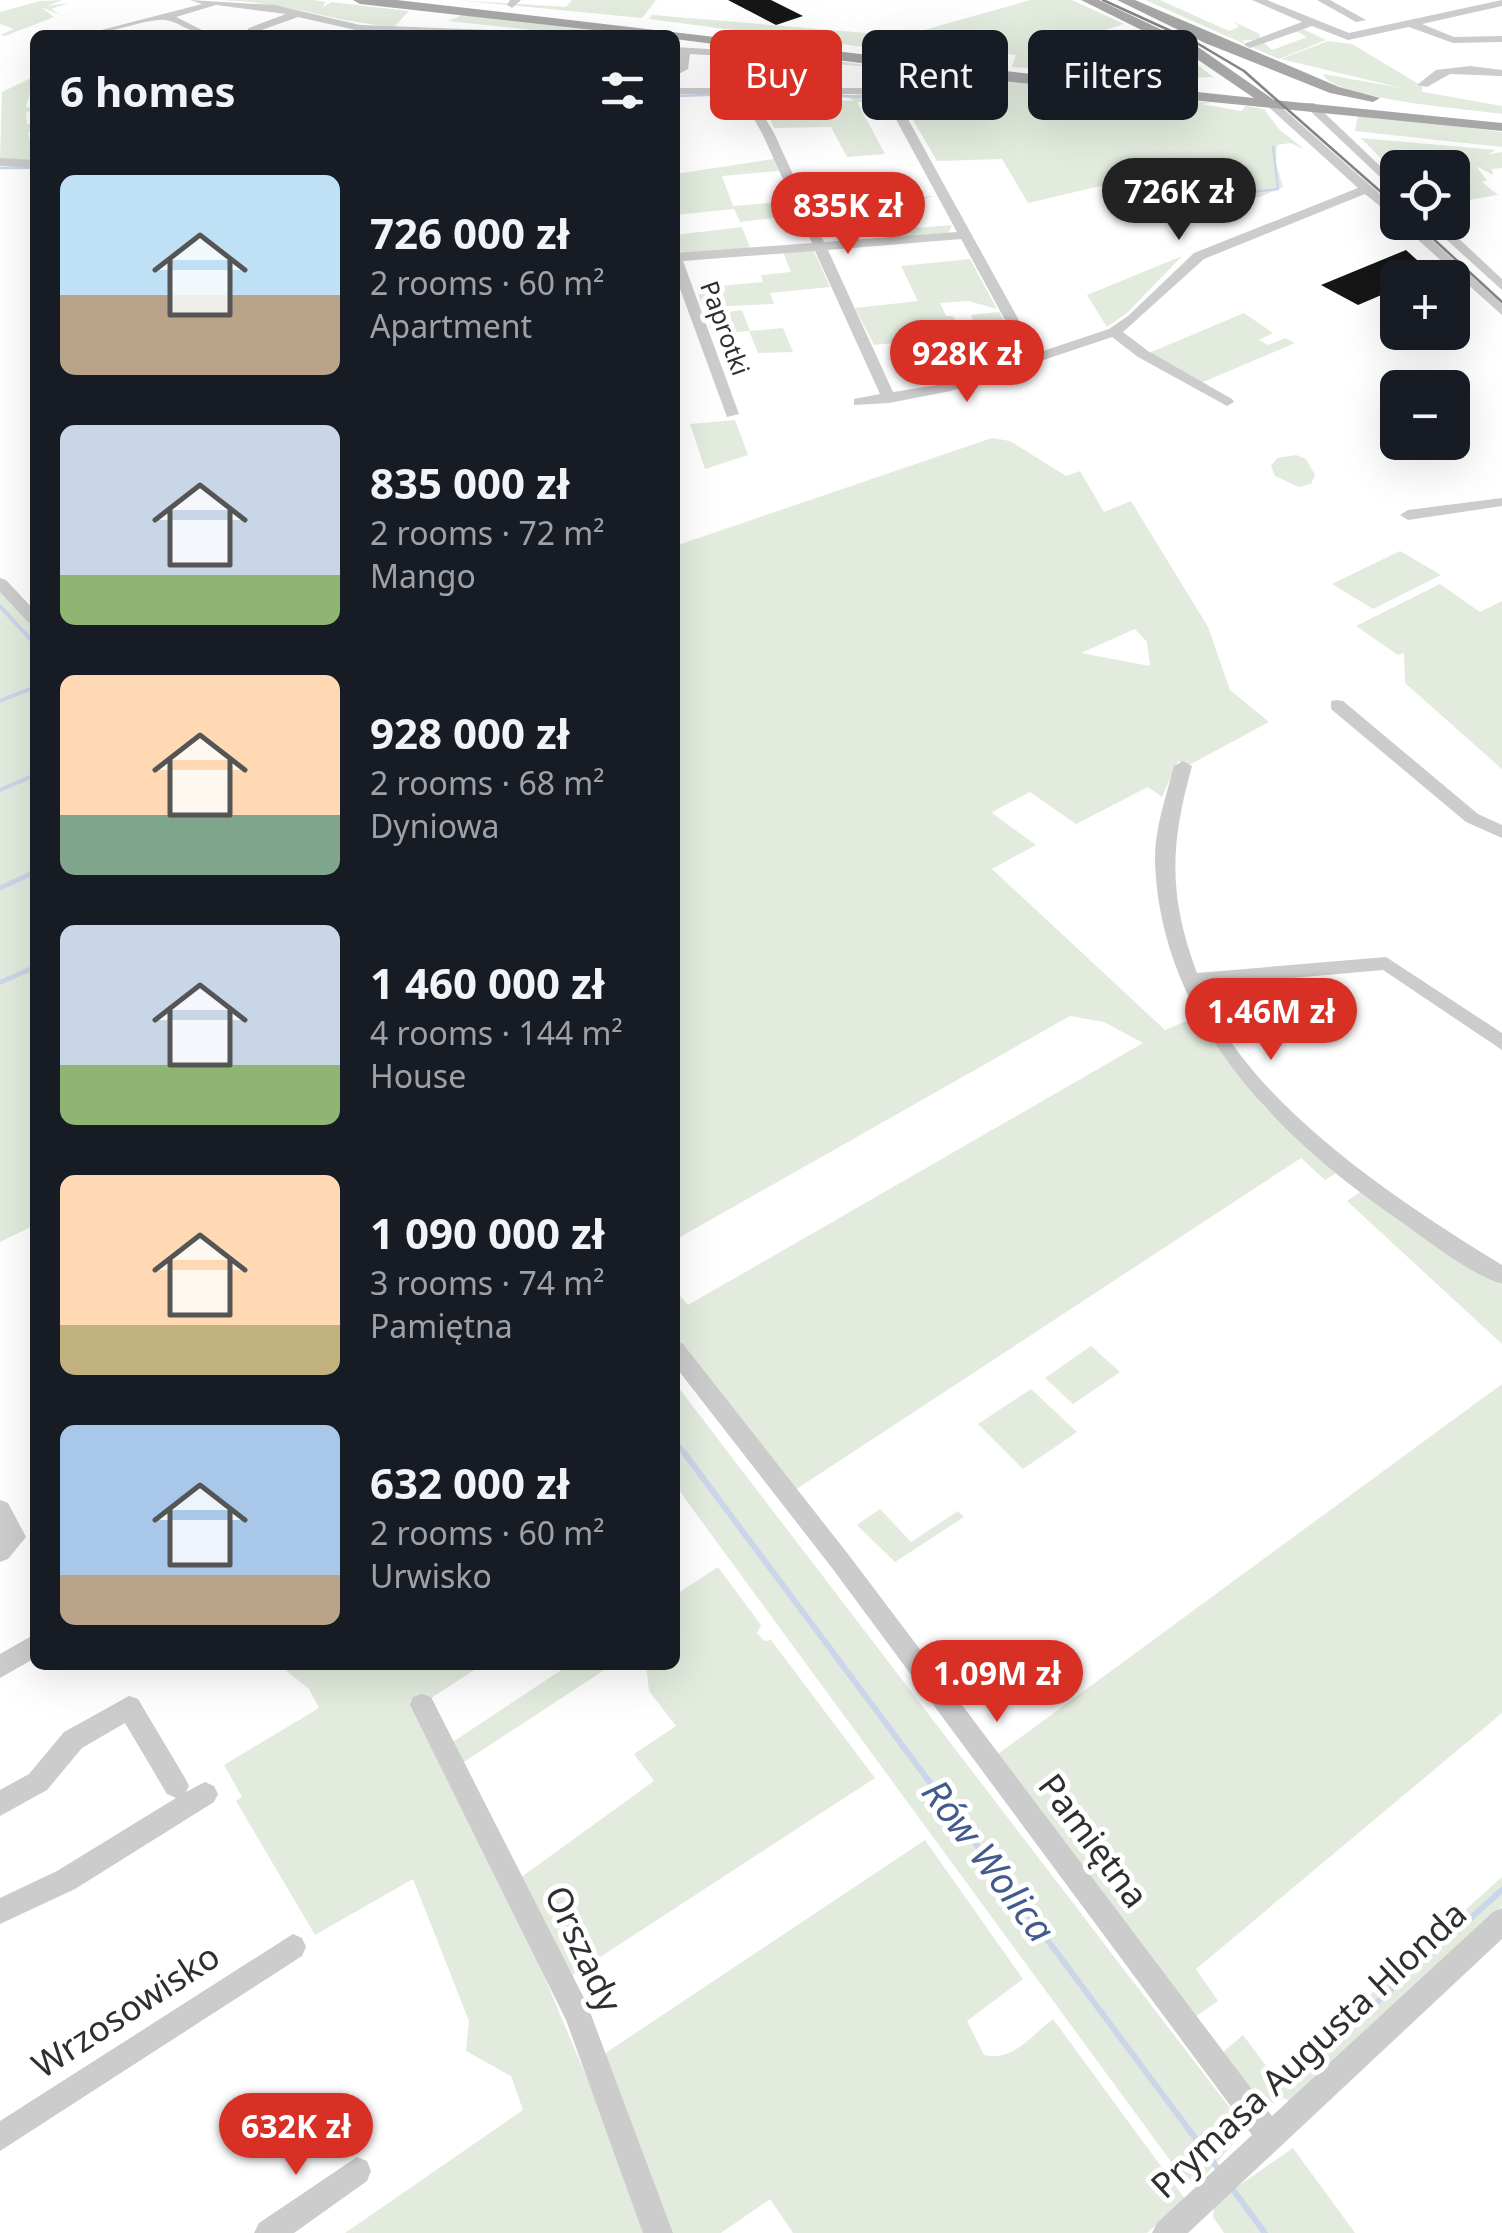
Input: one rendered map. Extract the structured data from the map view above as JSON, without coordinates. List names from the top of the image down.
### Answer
{
  "streets": {
    "street": [
      "Paprotki",
      "Pamiętna",
      "Orszady",
      "Wrzosowisko",
      "Prymasa Augusta Hlonda"
    ]
  },
  "crossings": [
    ["Pamiętna", "Prymasa Augusta Hlonda"]
  ],
  "water": ["Rów Wolica"],
  "page": {
    "chip": ["Buy", "Rent", "Filters"],
    "heading": "6 homes",
    "map_buttons": ["+", "−"],
    "list": [
      {
        "name": "726 000 zł",
        "note": "2 rooms · 60 m² · Apartment"
      },
      {
        "name": "835 000 zł",
        "note": "2 rooms · 72 m² · Mango"
      },
      {
        "name": "928 000 zł",
        "note": "2 rooms · 68 m² · Dyniowa"
      },
      {
        "name": "1 460 000 zł",
        "note": "4 rooms · 144 m² · House"
      },
      {
        "name": "1 090 000 zł",
        "note": "3 rooms · 74 m² · Pamiętna"
      },
      {
        "name": "632 000 zł",
        "note": "2 rooms · 60 m² · Urwisko"
      }
    ],
    "price": [
      "726K zł",
      "835K zł",
      "928K zł",
      "1.46M zł",
      "1.09M zł",
      "632K zł"
    ]
  }
}
